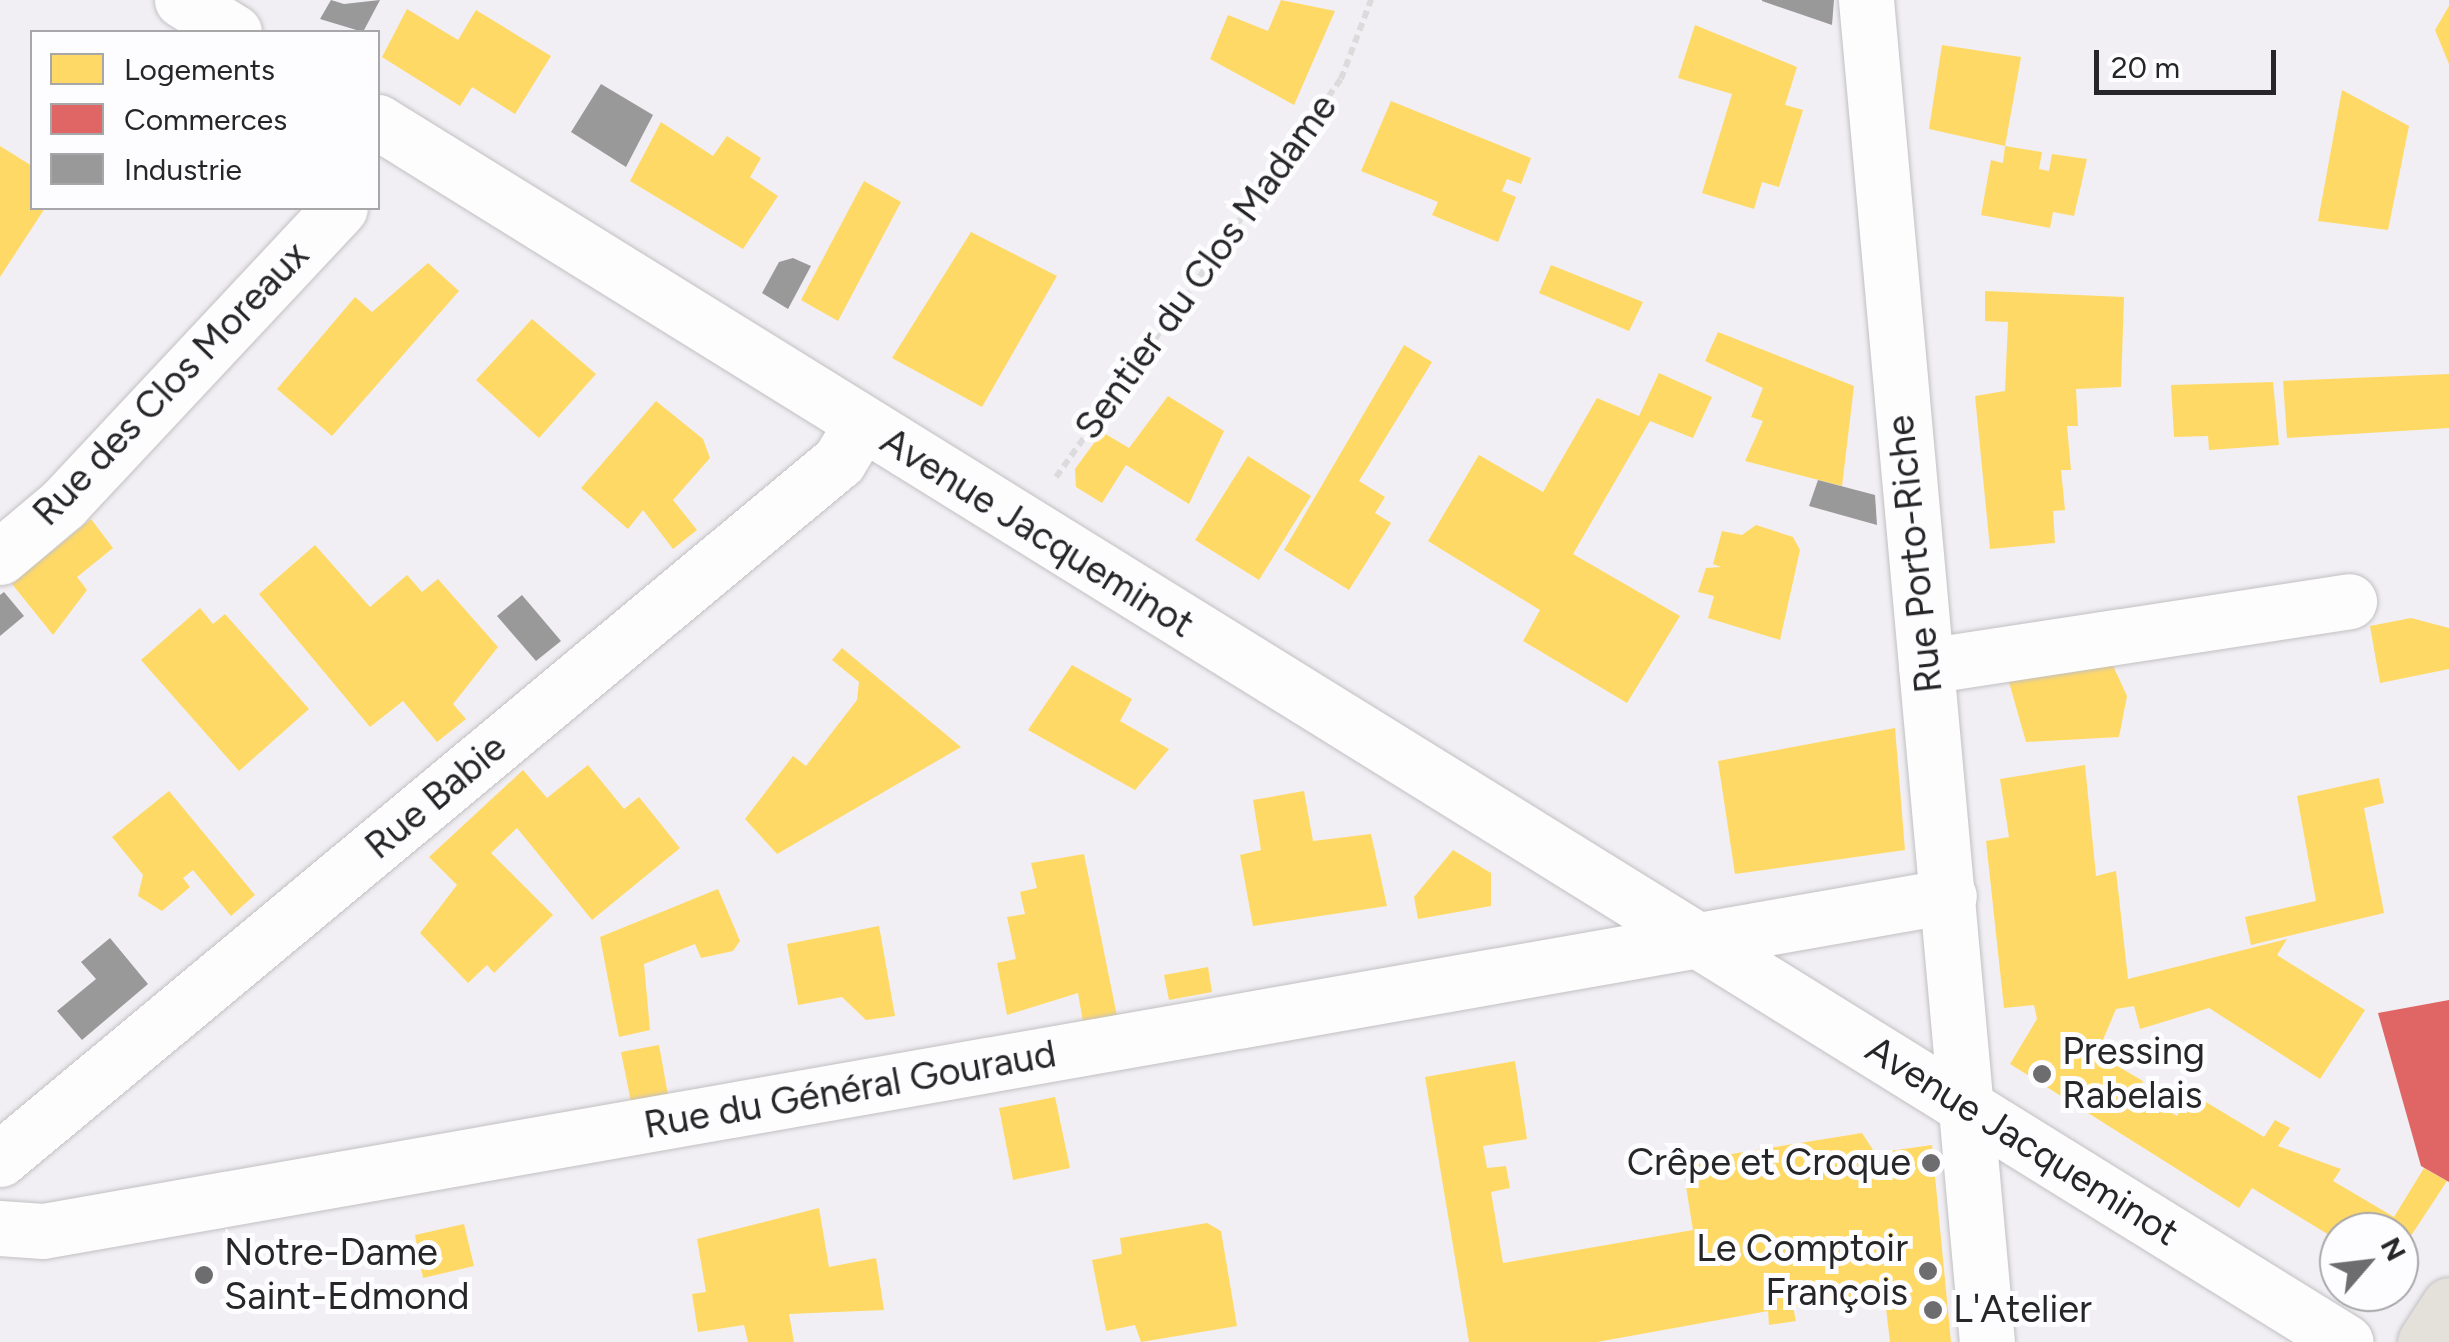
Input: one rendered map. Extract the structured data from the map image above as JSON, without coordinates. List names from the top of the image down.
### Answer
{
  "streets": {
    "street": [
      "Rue des Clos Moreaux",
      "Avenue Jacqueminot",
      "Rue Porto-Riche",
      "Rue Babie",
      "Rue du Général Gouraud"
    ],
    "path": ["Sentier du Clos Madame"]
  },
  "crossings": [
    ["Sentier du Clos Madame", "Avenue Jacqueminot"],
    ["Avenue Jacqueminot", "Rue Porto-Riche"],
    ["Avenue Jacqueminot", "Rue Babie"],
    ["Avenue Jacqueminot", "Rue du Général Gouraud"]
  ],
  "places": [
    "Pressing Rabelais",
    "Crêpe et Croque",
    "Le Comptoir François",
    "Notre-Dame Saint-Edmond",
    "L'Atelier"
  ],
  "legend": ["Logements", "Commerces", "Industrie"],
  "scale_bar": "20 m",
  "north": "top right"
}
